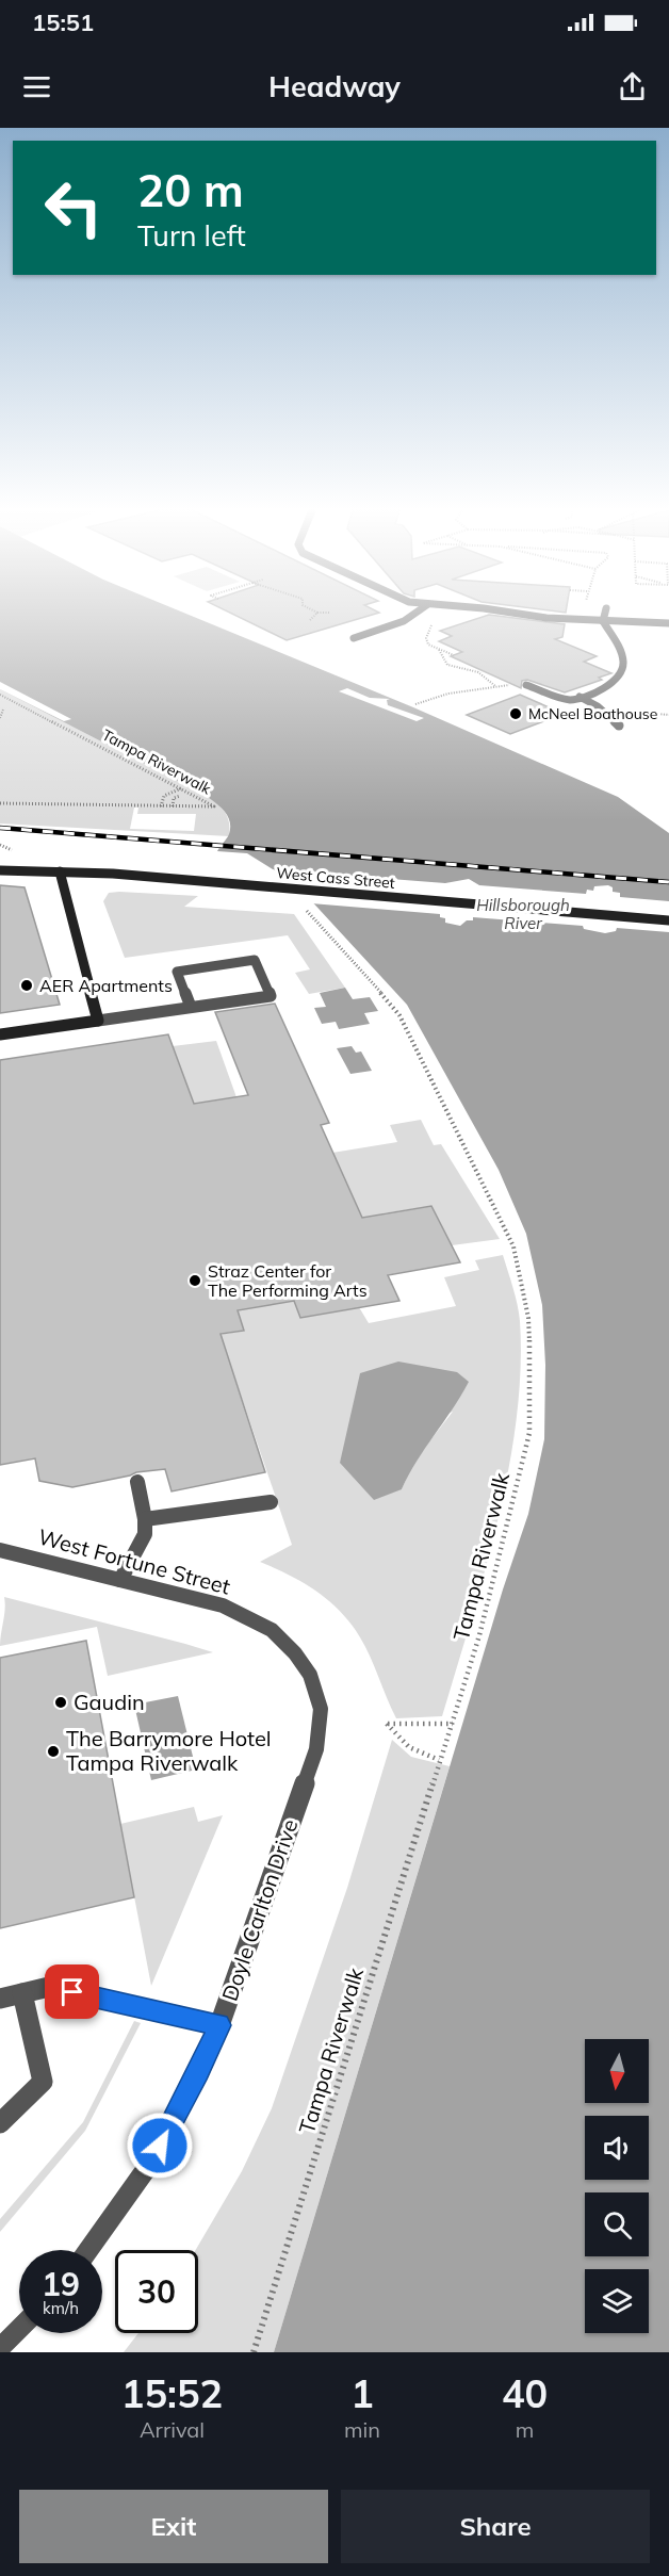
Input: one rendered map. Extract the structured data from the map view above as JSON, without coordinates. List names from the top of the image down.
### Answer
{
  "streets": {
    "street": ["West Cass Street", "West Fortune Street", "Doyle Carlton Drive"],
    "path": ["Tampa Riverwalk"]
  },
  "crossings": [
    ["West Fortune Street", "Doyle Carlton Drive"]
  ],
  "water": ["Hillsborough River"],
  "places": [
    "McNeel Boathouse",
    "AER Apartments",
    "Straz Center for The Performing Arts",
    "Gaudin",
    "The Barrymore Hotel Tampa Riverwalk"
  ],
  "north": "bottom",
  "page": {
    "status": "15:51",
    "header": "Headway",
    "turn": ["20 m", "Turn left"],
    "speed": "19 km/h",
    "limit": "30",
    "eta": [
      "15:52",
      "Arrival",
      "1",
      "min",
      "40",
      "m"
    ],
    "buttons": ["Exit", "Share"]
  }
}
